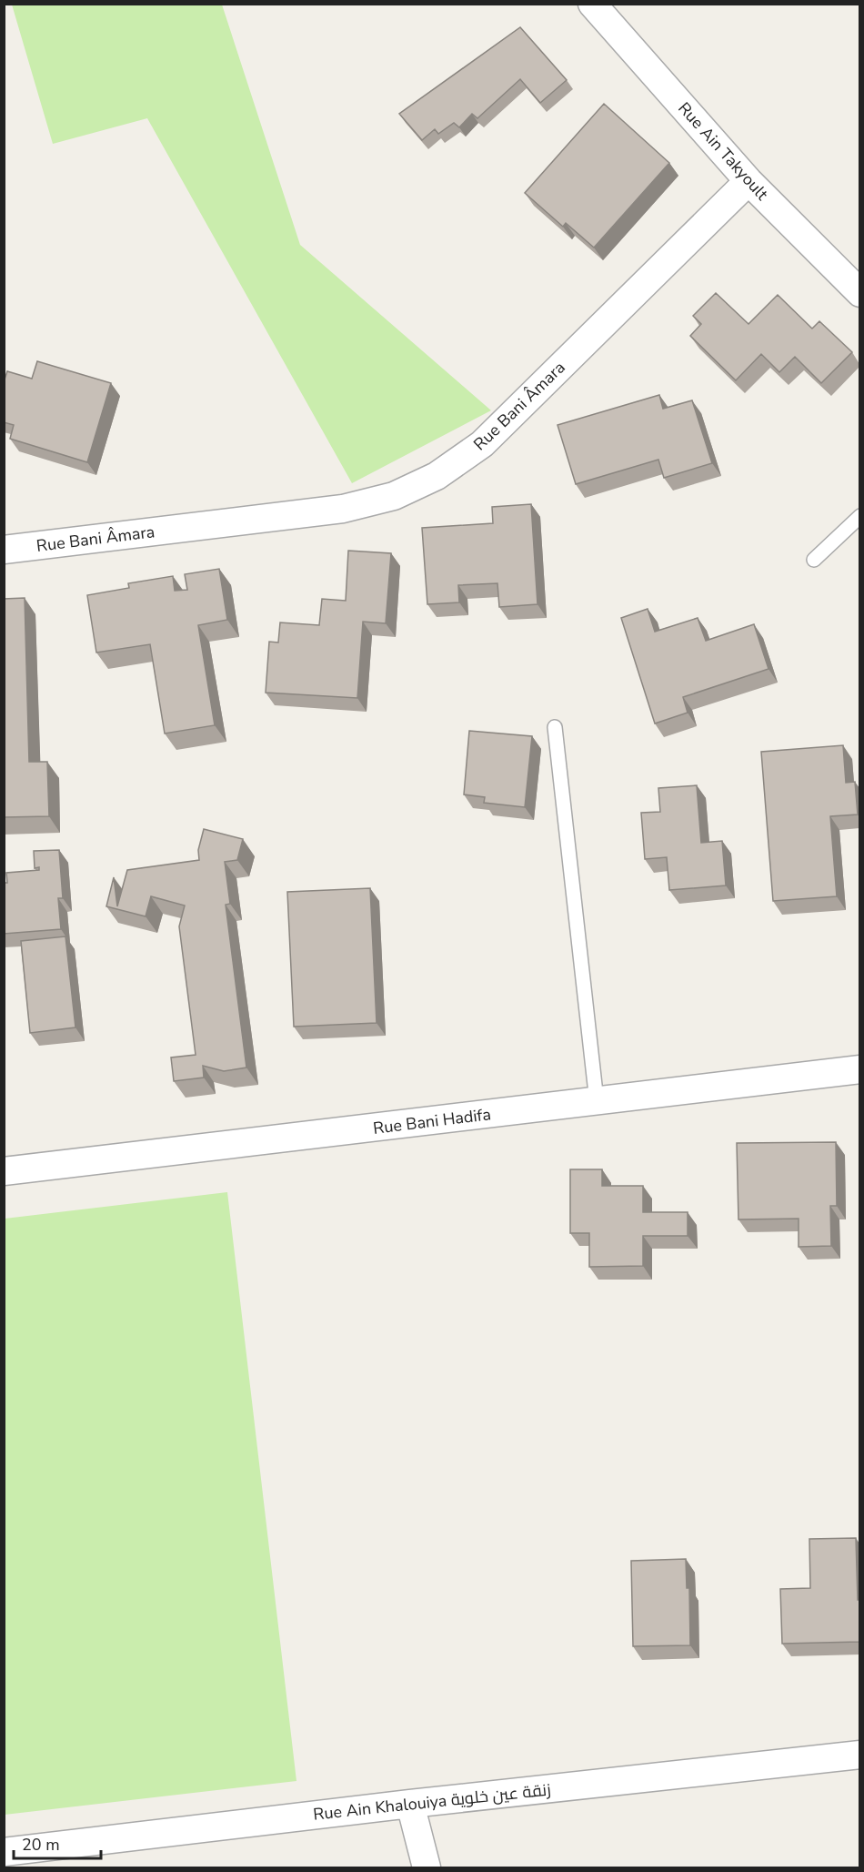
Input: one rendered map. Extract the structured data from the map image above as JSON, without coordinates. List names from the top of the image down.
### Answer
{
  "streets": {
    "street": [
      "Rue Ain Takyoult",
      "Rue Bani Âmara",
      "Rue Bani Hadifa",
      "Rue Ain Khalouiya زنقة عين خلوية"
    ]
  },
  "crossings": [
    ["Rue Ain Takyoult", "Rue Bani Âmara"]
  ],
  "scale_bar": "20 m"
}
